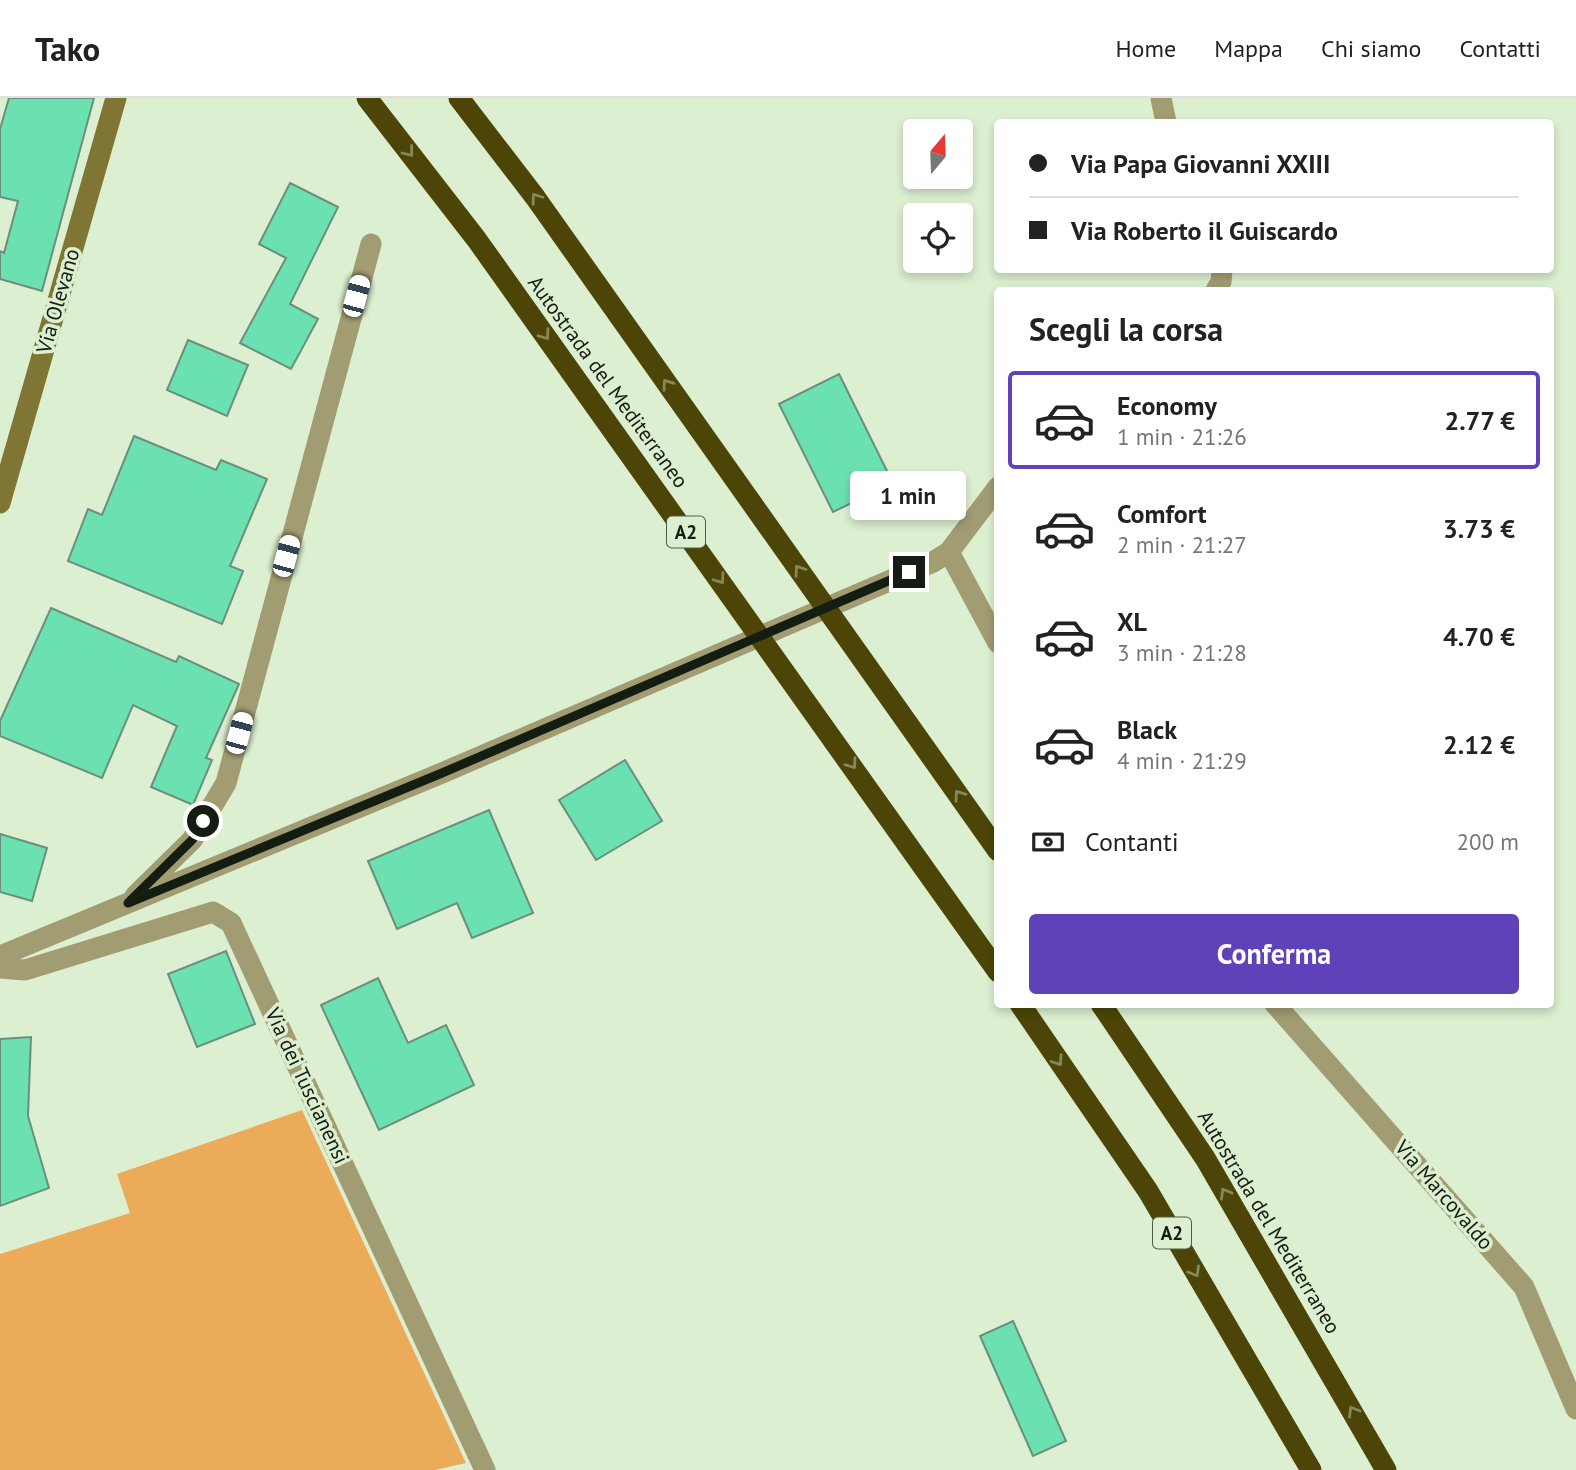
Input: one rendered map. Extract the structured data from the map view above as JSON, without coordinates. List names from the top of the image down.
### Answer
{
  "streets": {
    "highway": ["Autostrada del Mediterraneo", "A2"],
    "street": ["Via Olevano", "Via dei Tuscianensi", "Via Marcovaldo"]
  },
  "north": "top",
  "page": {
    "header": "Tako",
    "nav": [
      "Home",
      "Mappa",
      "Chi siamo",
      "Contatti"
    ],
    "banner": ["Via Papa Giovanni XXIII", "Via Roberto il Guiscardo"],
    "heading": "Scegli la corsa",
    "list": [
      {
        "name": "Economy",
        "note": "1 min · 21:26",
        "value": "2.77 €"
      },
      {
        "name": "Comfort",
        "note": "2 min · 21:27",
        "value": "3.73 €"
      },
      {
        "name": "XL",
        "note": "3 min · 21:28",
        "value": "4.70 €"
      },
      {
        "name": "Black",
        "note": "4 min · 21:29",
        "value": "2.12 €"
      }
    ],
    "bubble": "1 min",
    "pay": ["Contanti", "200 m"],
    "buttons": "Conferma"
  }
}
